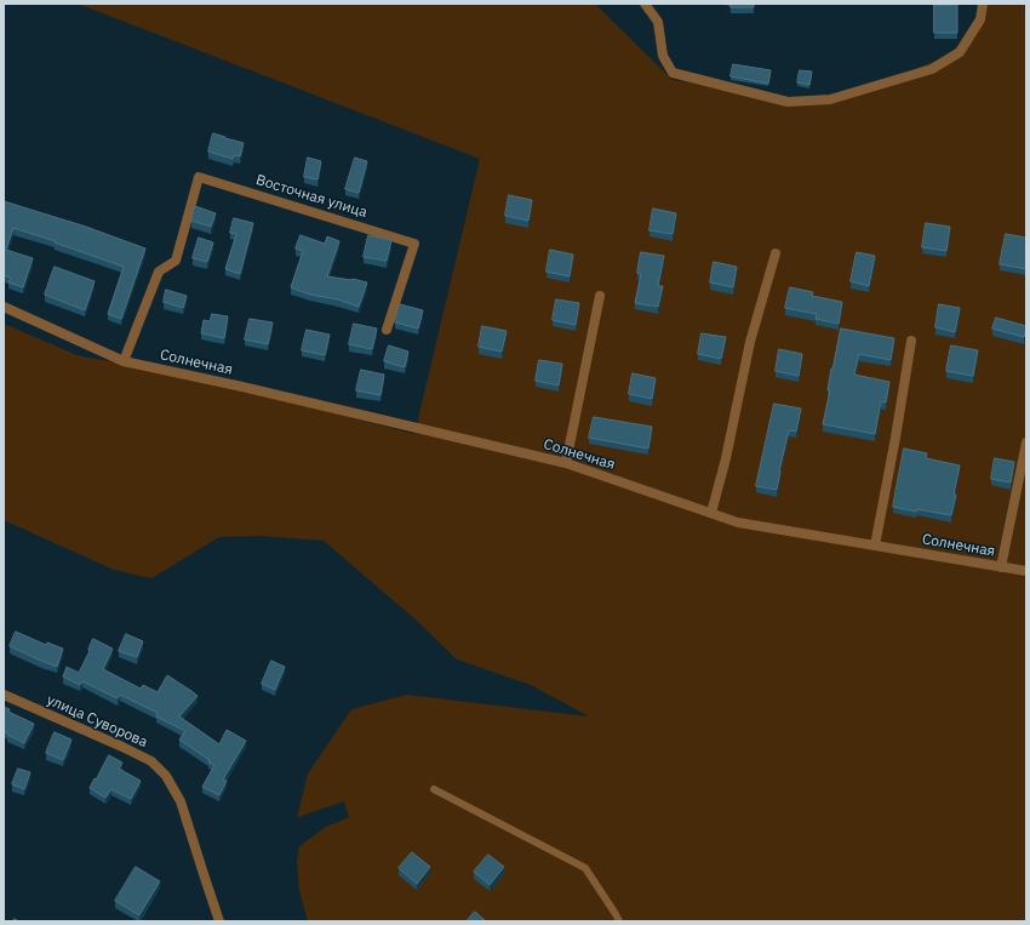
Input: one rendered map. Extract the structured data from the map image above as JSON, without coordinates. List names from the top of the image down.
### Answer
{
  "streets": {
    "street": ["Восточная улица", "Солнечная", "улица Суворова"]
  },
  "crossings": [
    ["Восточная улица", "Солнечная"]
  ]
}
